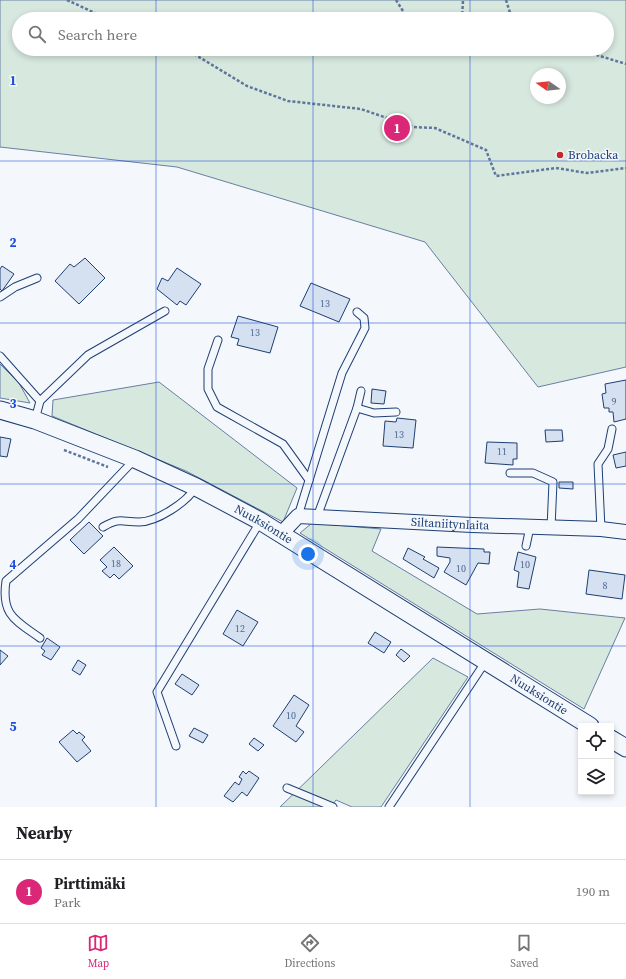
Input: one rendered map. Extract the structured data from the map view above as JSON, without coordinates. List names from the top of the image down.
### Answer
{
  "streets": {
    "street": ["Siltaniitynlaita", "Nuuksiontie"]
  },
  "places": ["Brobacka"],
  "house_numbers": [
    "13",
    "13",
    "9",
    "13",
    "11",
    "18",
    "10",
    "10",
    "8",
    "12",
    "10"
  ],
  "north": "left",
  "page": {
    "search": "Search here",
    "pins": "1",
    "heading": "Nearby",
    "list": [
      {
        "mark": "1",
        "name": "Pirttimäki",
        "note": "Park",
        "value": "190 m"
      }
    ],
    "nav": ["Map", "Directions", "Saved"]
  },
  "grid": {
    "rows": [
      "1",
      "2",
      "3",
      "4",
      "5"
    ]
  }
}
